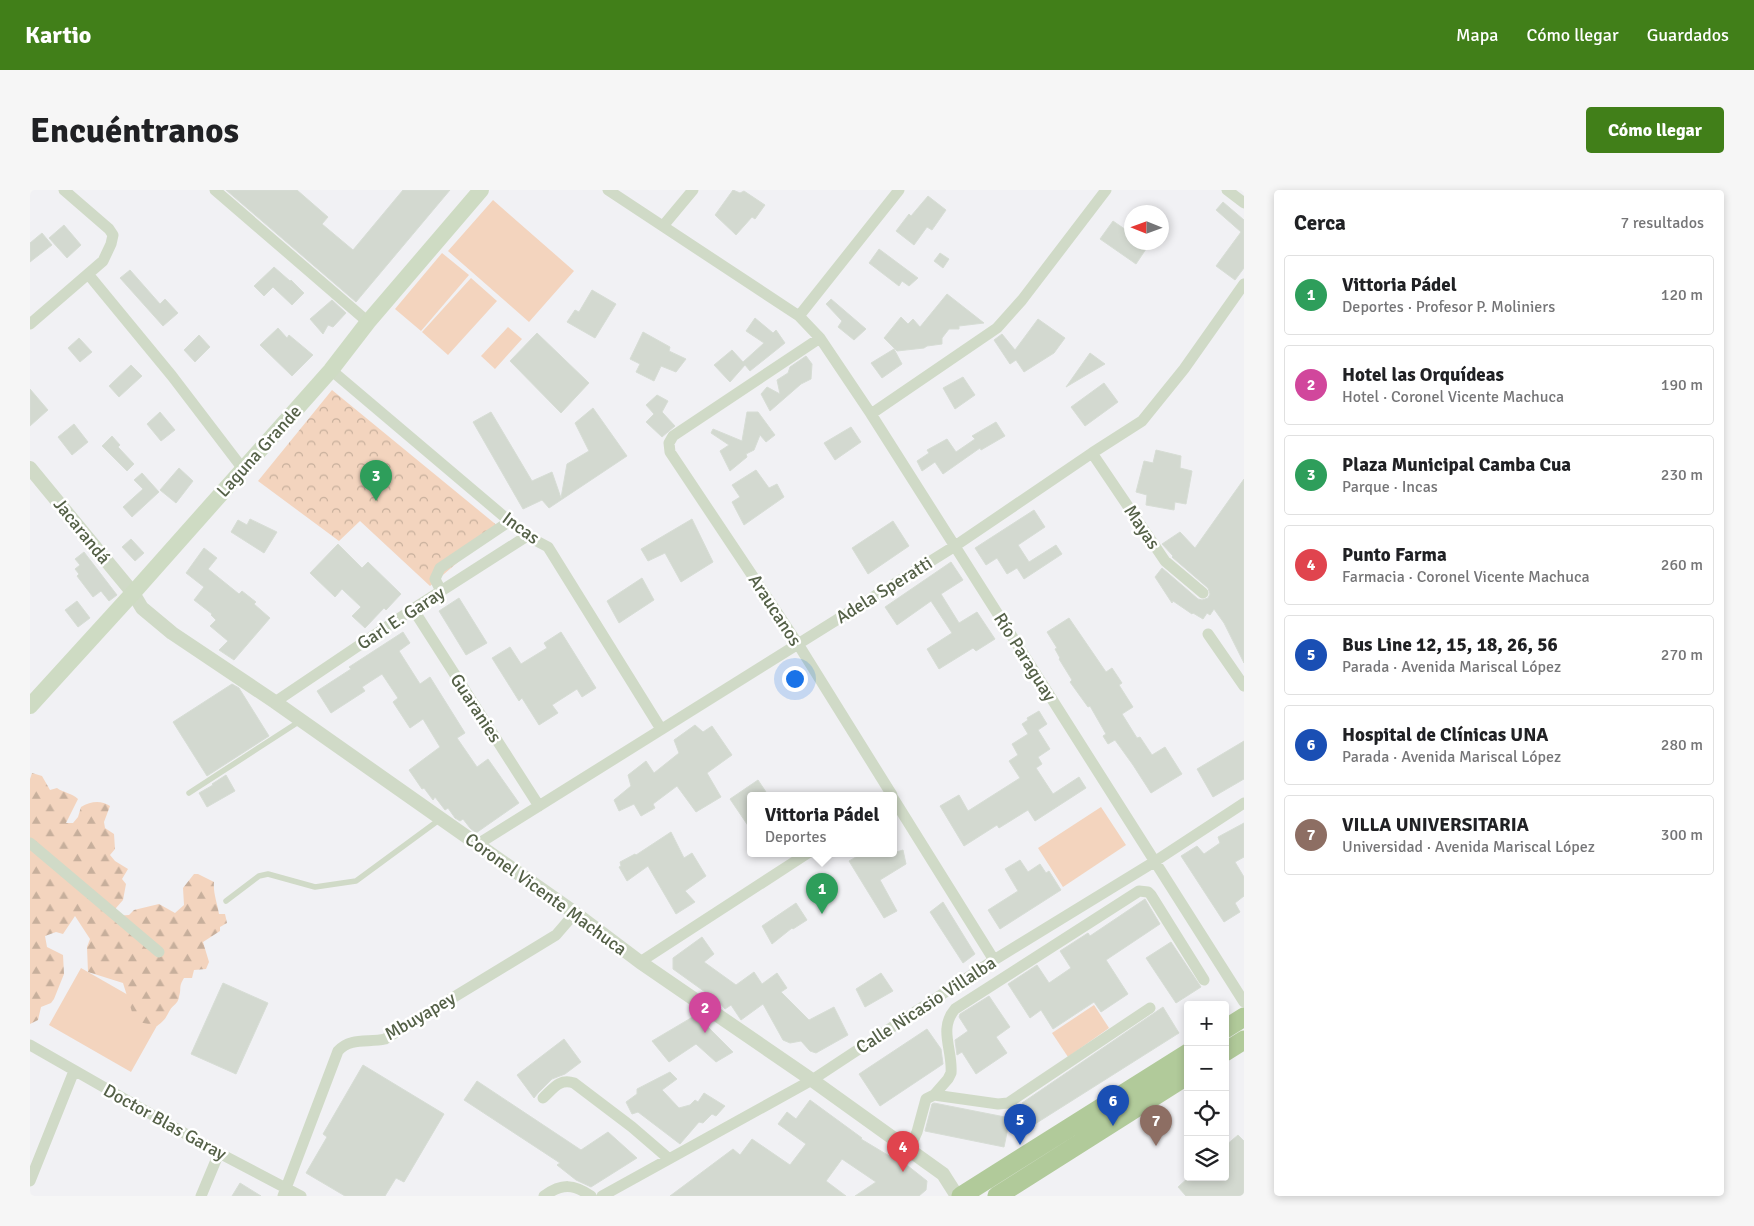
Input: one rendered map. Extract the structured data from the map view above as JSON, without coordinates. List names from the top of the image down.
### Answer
{
  "streets": {
    "main road": ["Laguna Grande"],
    "street": [
      "Mayas",
      "Incas",
      "Jacarandá",
      "Adela Speratti",
      "Araucanos",
      "Garl E. Garay",
      "Río Paraguay",
      "Guaranies",
      "Coronel Vicente Machuca",
      "Calle Nicasio Villalba",
      "Mbuyapey",
      "Doctor Blas Garay"
    ]
  },
  "crossings": [
    ["Laguna Grande", "Incas"],
    ["Laguna Grande", "Jacarandá"],
    ["Laguna Grande", "Coronel Vicente Machuca"],
    ["Mayas", "Adela Speratti"],
    ["Incas", "Adela Speratti"],
    ["Incas", "Garl E. Garay"],
    ["Jacarandá", "Coronel Vicente Machuca"],
    ["Adela Speratti", "Araucanos"],
    ["Adela Speratti", "Río Paraguay"],
    ["Adela Speratti", "Guaranies"],
    ["Adela Speratti", "Coronel Vicente Machuca"],
    ["Araucanos", "Río Paraguay"],
    ["Araucanos", "Calle Nicasio Villalba"],
    ["Garl E. Garay", "Guaranies"],
    ["Garl E. Garay", "Coronel Vicente Machuca"],
    ["Río Paraguay", "Calle Nicasio Villalba"],
    ["Coronel Vicente Machuca", "Calle Nicasio Villalba"],
    ["Coronel Vicente Machuca", "Mbuyapey"],
    ["Mbuyapey", "Doctor Blas Garay"]
  ],
  "north": "left",
  "page": {
    "header": "Kartio",
    "nav": ["Mapa", "Cómo llegar", "Guardados"],
    "buttons": "Cómo llegar",
    "title": "Encuéntranos",
    "heading": ["Cerca", "7 resultados"],
    "list": [
      {
        "mark": "1",
        "name": "Vittoria Pádel",
        "note": "Deportes · Profesor P. Moliniers",
        "value": "120 m"
      },
      {
        "mark": "2",
        "name": "Hotel las Orquídeas",
        "note": "Hotel · Coronel Vicente Machuca",
        "value": "190 m"
      },
      {
        "mark": "3",
        "name": "Plaza Municipal Camba Cua",
        "note": "Parque · Incas",
        "value": "230 m"
      },
      {
        "mark": "4",
        "name": "Punto Farma",
        "note": "Farmacia · Coronel Vicente Machuca",
        "value": "260 m"
      },
      {
        "mark": "5",
        "name": "Bus Line 12, 15, 18, 26, 56",
        "note": "Parada · Avenida Mariscal López",
        "value": "270 m"
      },
      {
        "mark": "6",
        "name": "Hospital de Clínicas UNA",
        "note": "Parada · Avenida Mariscal López",
        "value": "280 m"
      },
      {
        "mark": "7",
        "name": "VILLA UNIVERSITARIA",
        "note": "Universidad · Avenida Mariscal López",
        "value": "300 m"
      }
    ],
    "pins": [
      "3",
      "1",
      "2",
      "6",
      "5",
      "7",
      "4"
    ],
    "popup": ["Vittoria Pádel", "Deportes"],
    "map_buttons": ["+", "−"]
  }
}
